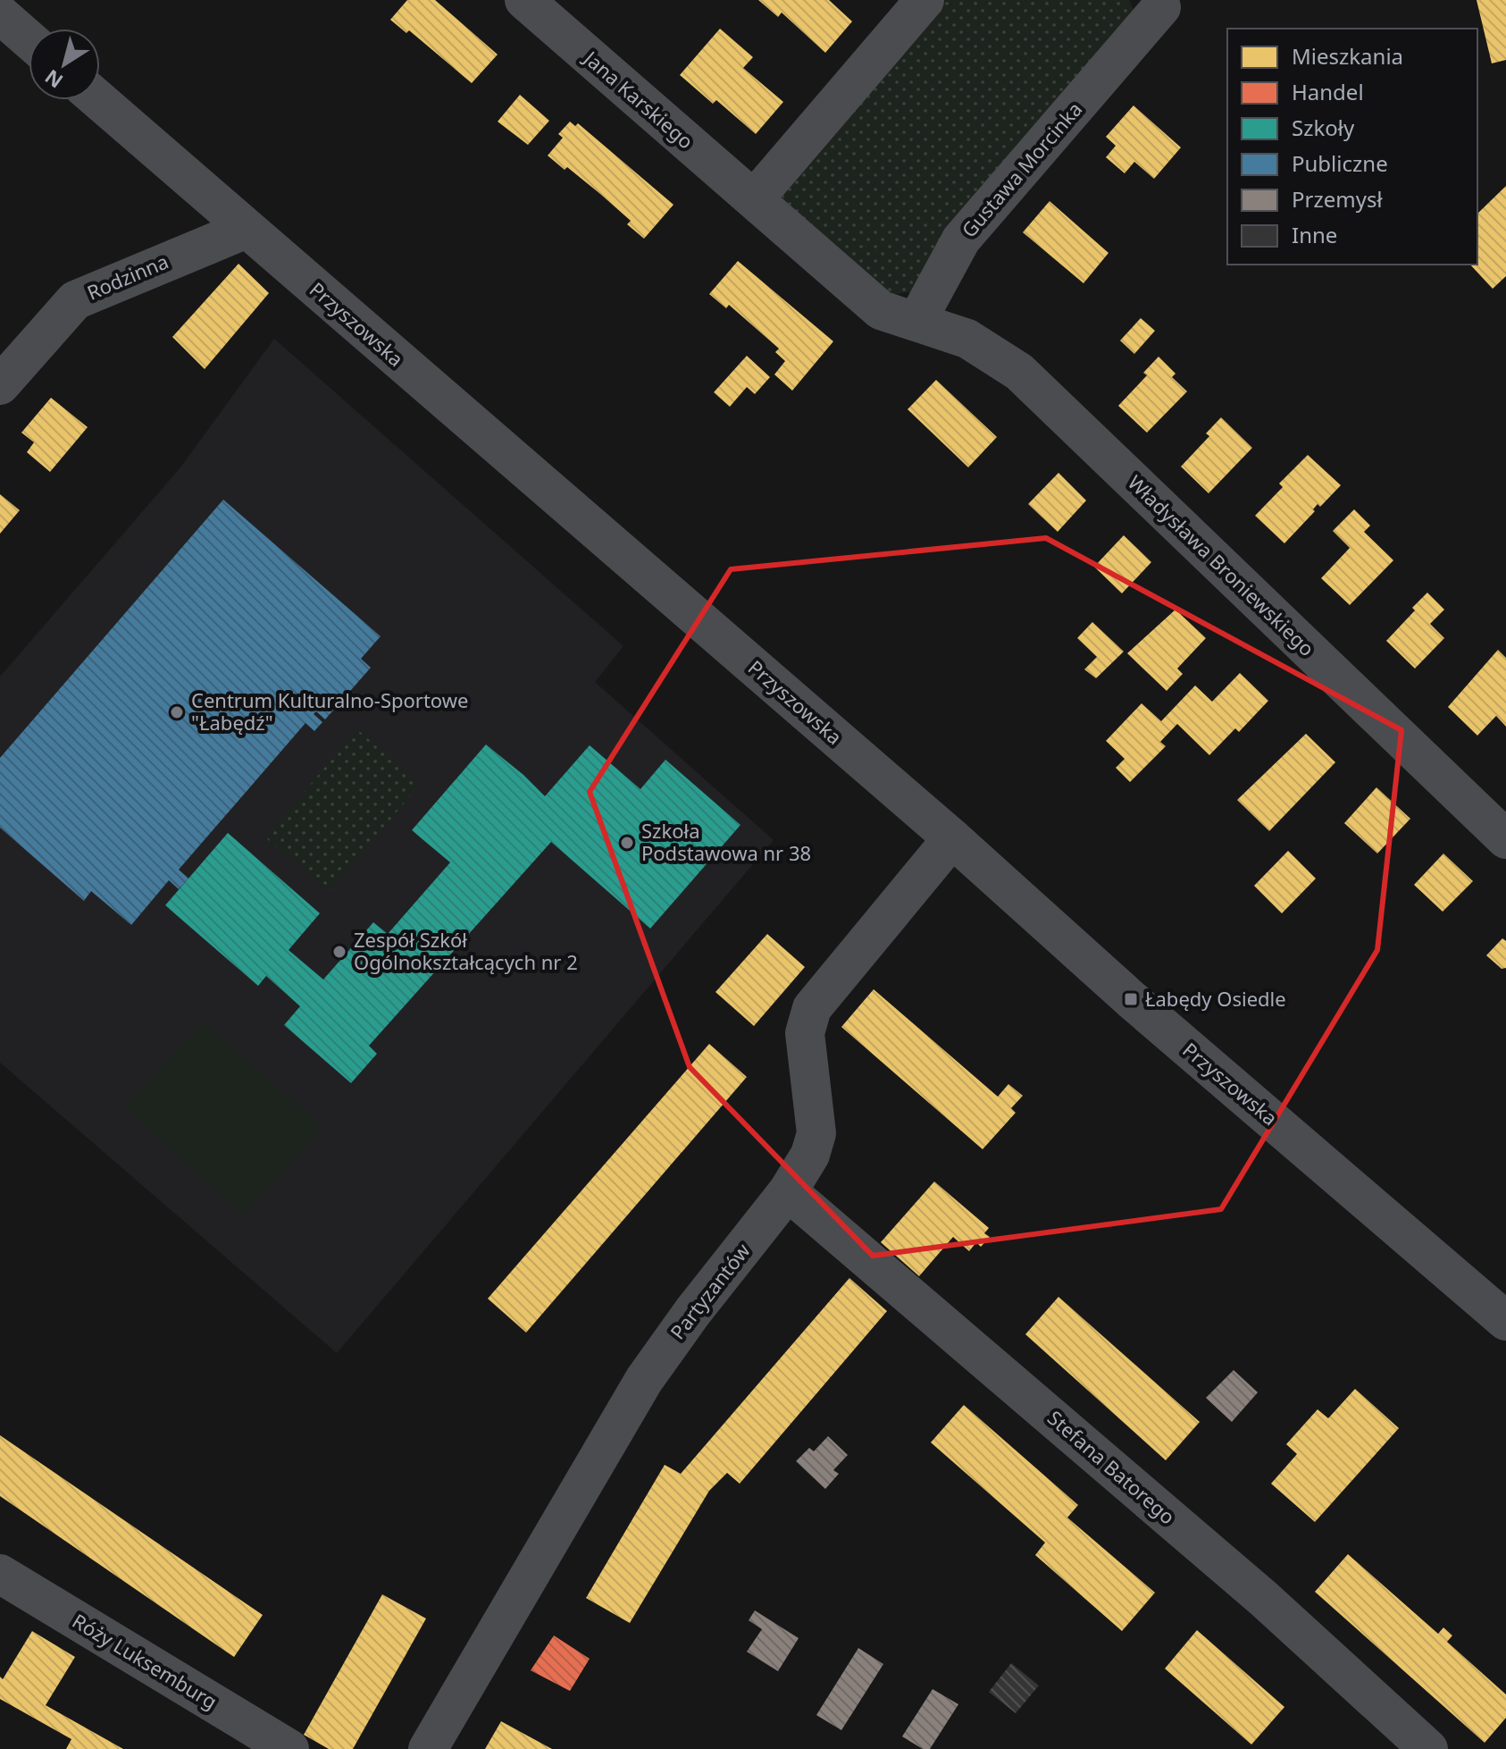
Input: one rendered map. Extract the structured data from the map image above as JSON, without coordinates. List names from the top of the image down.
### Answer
{
  "streets": {
    "street": [
      "Jana Karskiego",
      "Gustawa Morcinka",
      "Rodzinna",
      "Przyszowska",
      "Władysława Broniewskiego",
      "Partyzantów",
      "Stefana Batorego",
      "Róży Luksemburg"
    ]
  },
  "crossings": [
    ["Gustawa Morcinka", "Władysława Broniewskiego"],
    ["Rodzinna", "Przyszowska"],
    ["Przyszowska", "Partyzantów"],
    ["Partyzantów", "Stefana Batorego"]
  ],
  "places": {
    "other": ["Centrum Kulturalno-Sportowe \"Łabędź\"", "Szkoła Podstawowa nr 38", "Zespół Szkół Ogólnokształcących nr 2"],
    "transit": ["Łabędy Osiedle"]
  },
  "legend": [
    "Mieszkania",
    "Handel",
    "Szkoły",
    "Publiczne",
    "Przemysł",
    "Inne"
  ],
  "north": "bottom left"
}
